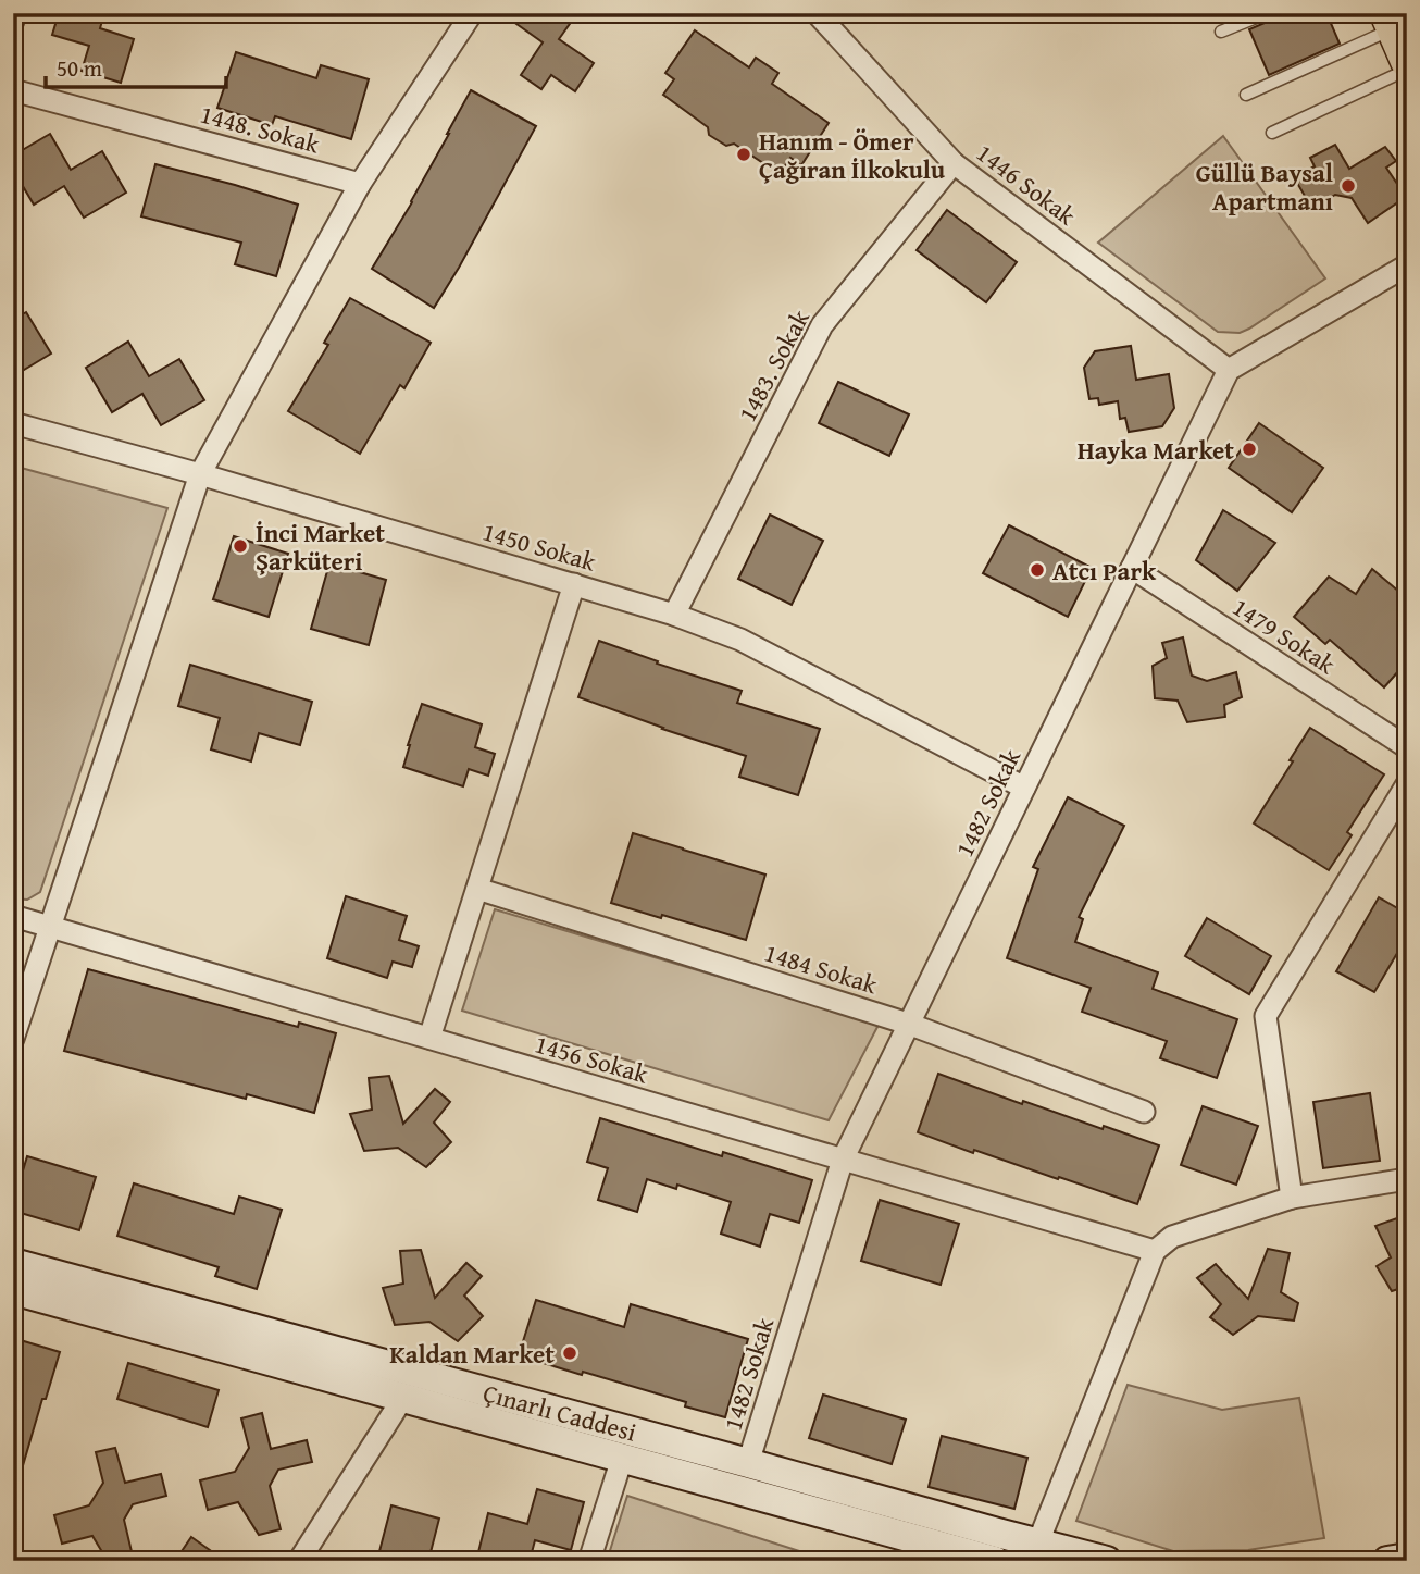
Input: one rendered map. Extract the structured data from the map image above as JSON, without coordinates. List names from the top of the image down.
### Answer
{
  "streets": {
    "main road": ["Çınarlı Caddesi"],
    "street": [
      "1448. Sokak",
      "1446 Sokak",
      "1483. Sokak",
      "1450 Sokak",
      "1479 Sokak",
      "1482 Sokak",
      "1484 Sokak",
      "1456 Sokak"
    ]
  },
  "crossings": [
    ["1446 Sokak", "1483. Sokak"],
    ["1446 Sokak", "1482 Sokak"],
    ["1483. Sokak", "1450 Sokak"],
    ["1450 Sokak", "1482 Sokak"],
    ["1479 Sokak", "1482 Sokak"],
    ["1482 Sokak", "1484 Sokak"],
    ["1482 Sokak", "1456 Sokak"],
    ["1482 Sokak", "Çınarlı Caddesi"]
  ],
  "places": [
    "Hanım - Ömer Çağıran İlkokulu",
    "Güllü Baysal Apartmanı",
    "Hayka Market",
    "İnci Market Şarküteri",
    "Atcı Park",
    "Kaldan Market"
  ],
  "scale_bar": "50 m"
}
